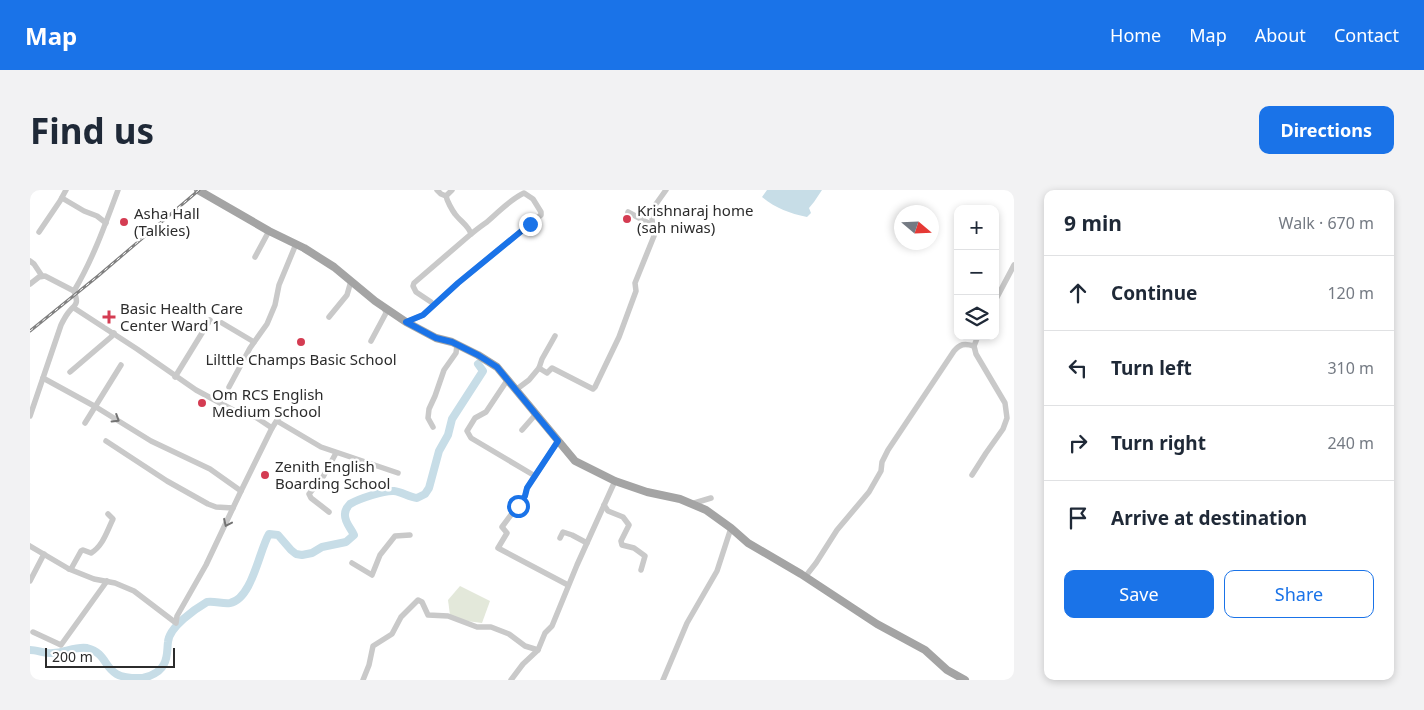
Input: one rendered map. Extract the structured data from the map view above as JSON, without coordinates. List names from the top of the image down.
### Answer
{
  "places": {
    "other": [
      "Krishnaraj home (sah niwas)",
      "Asha Hall (Talkies)",
      "Lilttle Champs Basic School",
      "Om RCS English Medium School",
      "Zenith English Boarding School"
    ],
    "health": ["Basic Health Care Center Ward 1"]
  },
  "scale_bar": "200 m",
  "north": "right",
  "page": {
    "header": "Map",
    "nav": [
      "Home",
      "Map",
      "About",
      "Contact"
    ],
    "buttons": [
      "Directions",
      ["Save", "Share"]
    ],
    "title": "Find us",
    "heading": ["9 min", "Walk · 670 m"],
    "map_buttons": ["+", "−"],
    "list": [
      ["Continue", "120 m"],
      ["Turn left", "310 m"],
      ["Turn right", "240 m"],
      "Arrive at destination"
    ],
    "scale": "200 m"
  }
}
